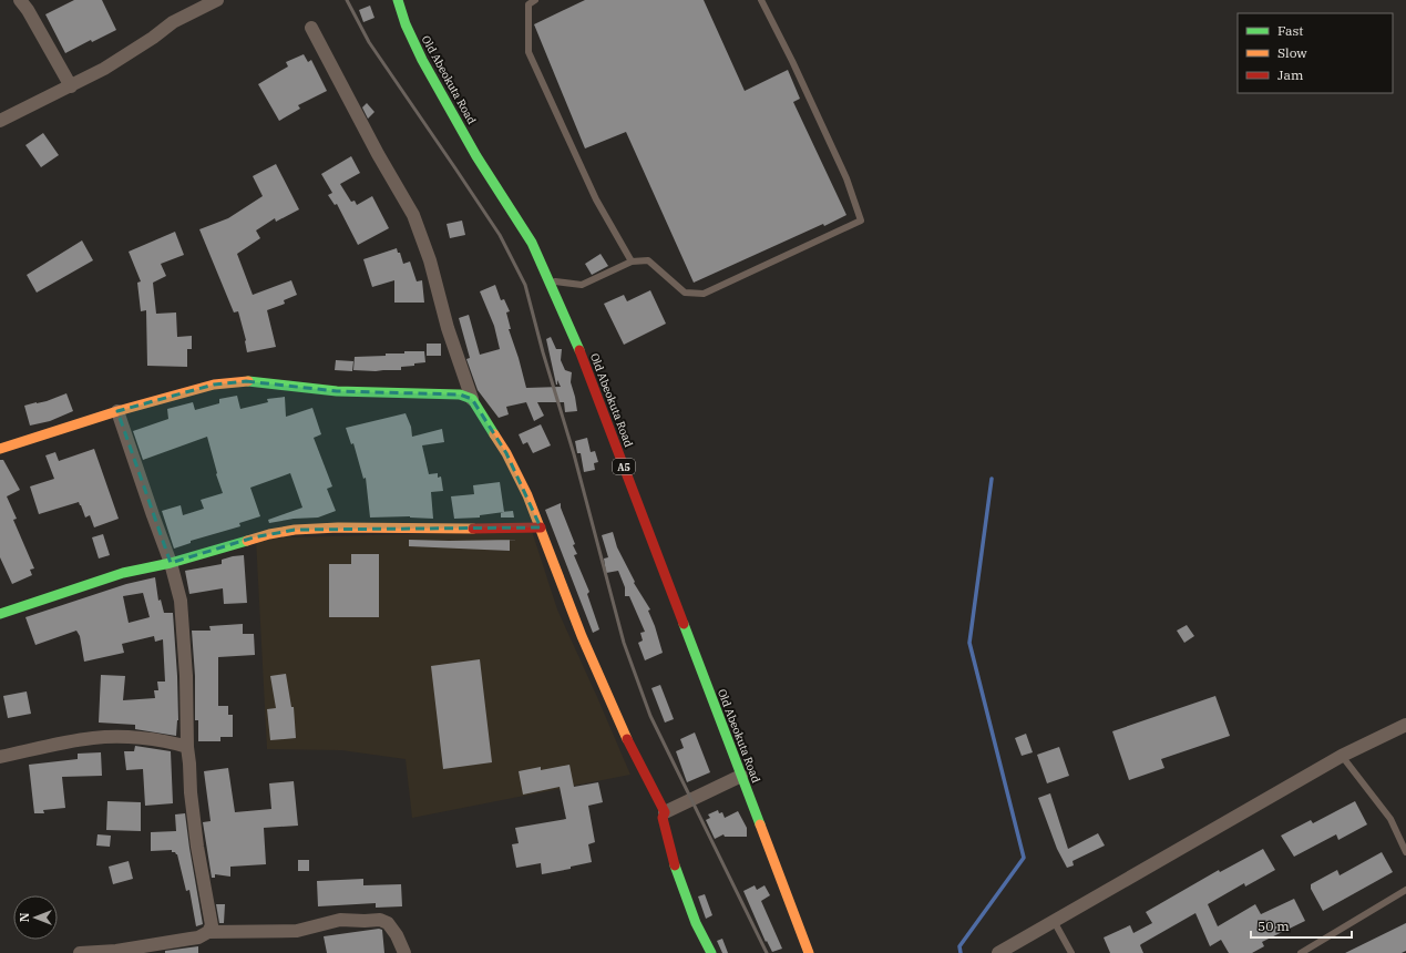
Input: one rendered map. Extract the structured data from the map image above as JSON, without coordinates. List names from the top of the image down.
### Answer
{
  "streets": {
    "main road": ["Old Abeokuta Road", "A5"]
  },
  "legend": ["Fast", "Slow", "Jam"],
  "scale_bar": "50 m",
  "north": "left"
}
